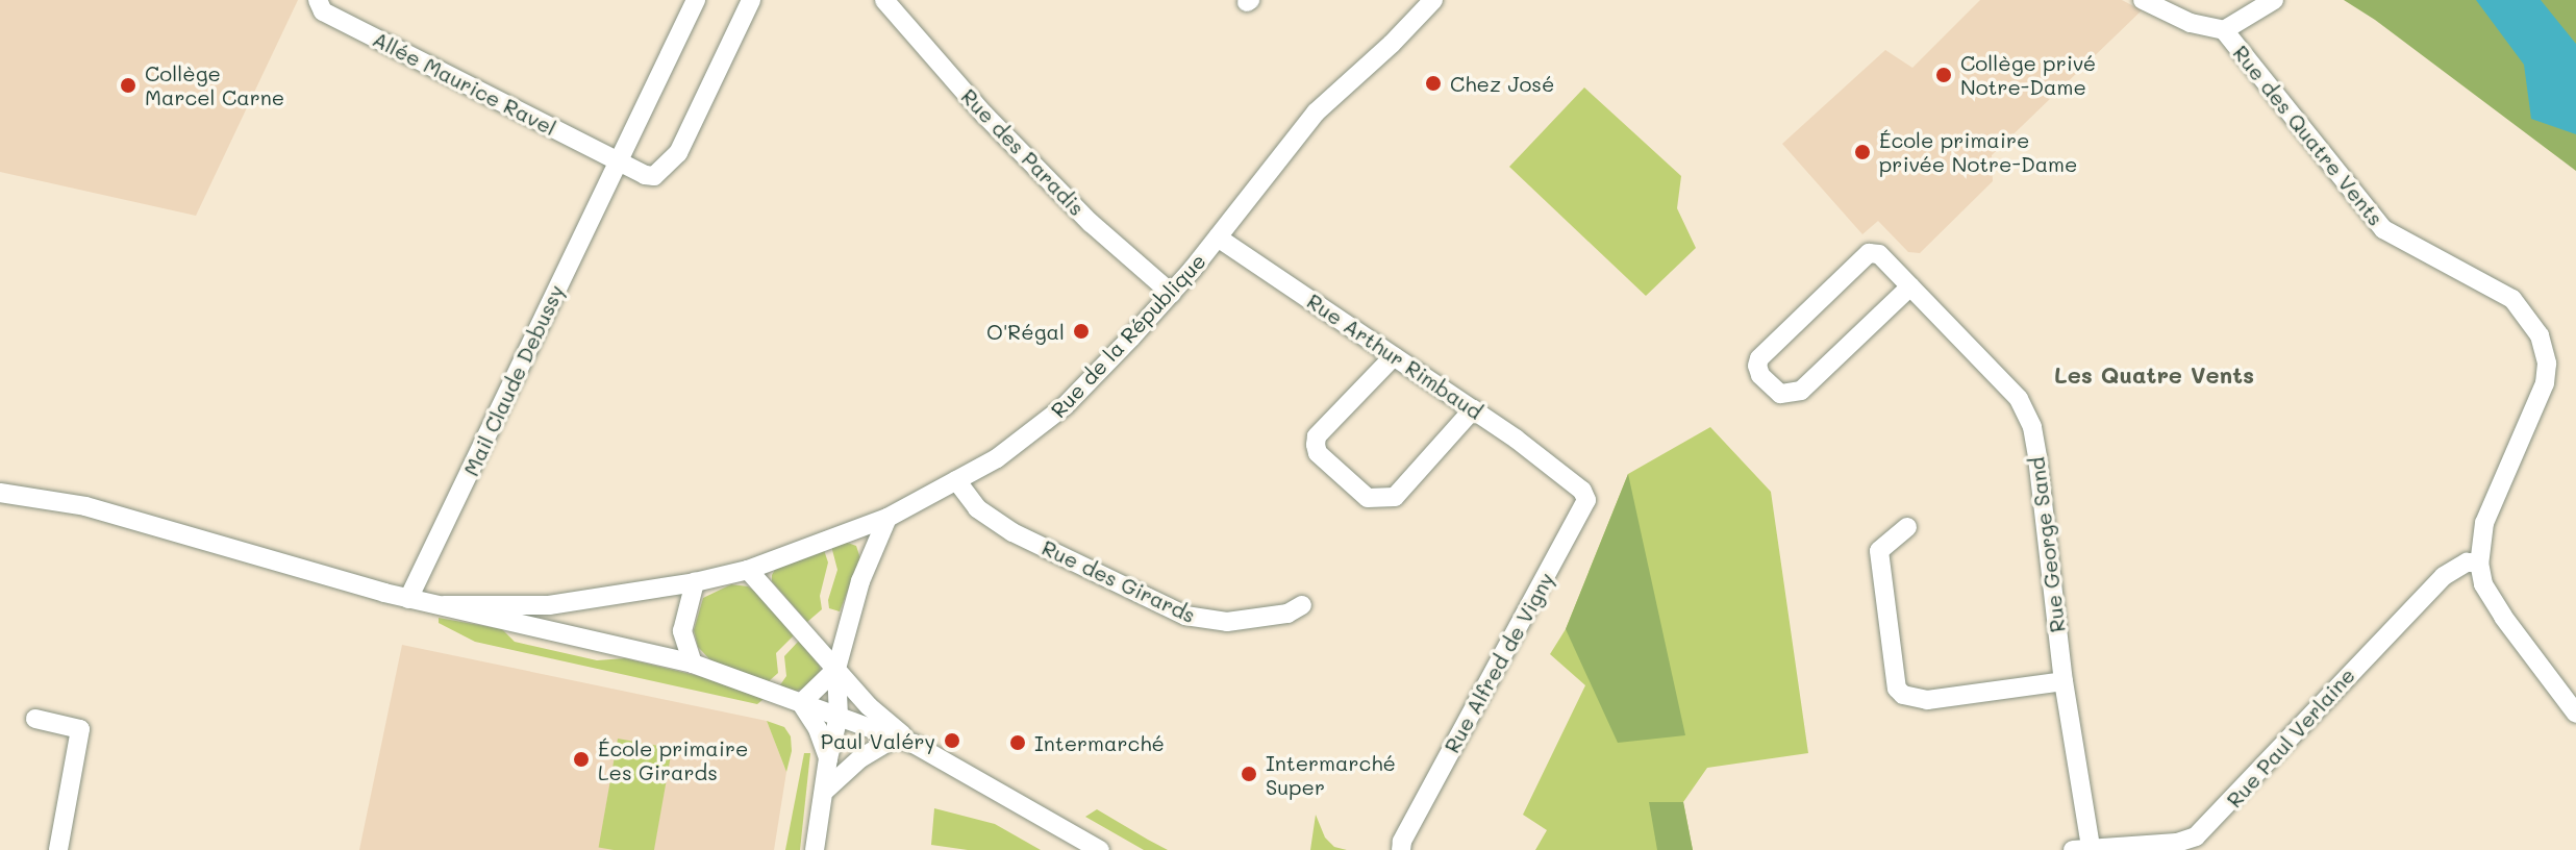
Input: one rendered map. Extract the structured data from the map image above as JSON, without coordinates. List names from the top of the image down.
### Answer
{
  "streets": {
    "street": [
      "Allée Maurice Ravel",
      "Rue des Quatre Vents",
      "Rue des Paradis",
      "Rue de la République",
      "Rue Arthur Rimbaud",
      "Mail Claude Debussy",
      "Rue George Sand",
      "Rue des Girards",
      "Rue Alfred de Vigny",
      "Rue Paul Verlaine"
    ]
  },
  "crossings": [
    ["Allée Maurice Ravel", "Mail Claude Debussy"],
    ["Rue des Quatre Vents", "Rue Paul Verlaine"],
    ["Rue des Paradis", "Rue de la République"],
    ["Rue de la République", "Rue Arthur Rimbaud"],
    ["Rue de la République", "Rue des Girards"],
    ["Rue Arthur Rimbaud", "Rue Alfred de Vigny"],
    ["Rue George Sand", "Rue Paul Verlaine"]
  ],
  "districts": ["Les Quatre Vents"],
  "places": [
    "Collège privé Notre-Dame",
    "Chez José",
    "Collège Marcel Carne",
    "École primaire privée Notre-Dame",
    "O'Régal",
    "Paul Valéry",
    "Intermarché",
    "École primaire Les Girards",
    "Intermarché Super"
  ]
}
